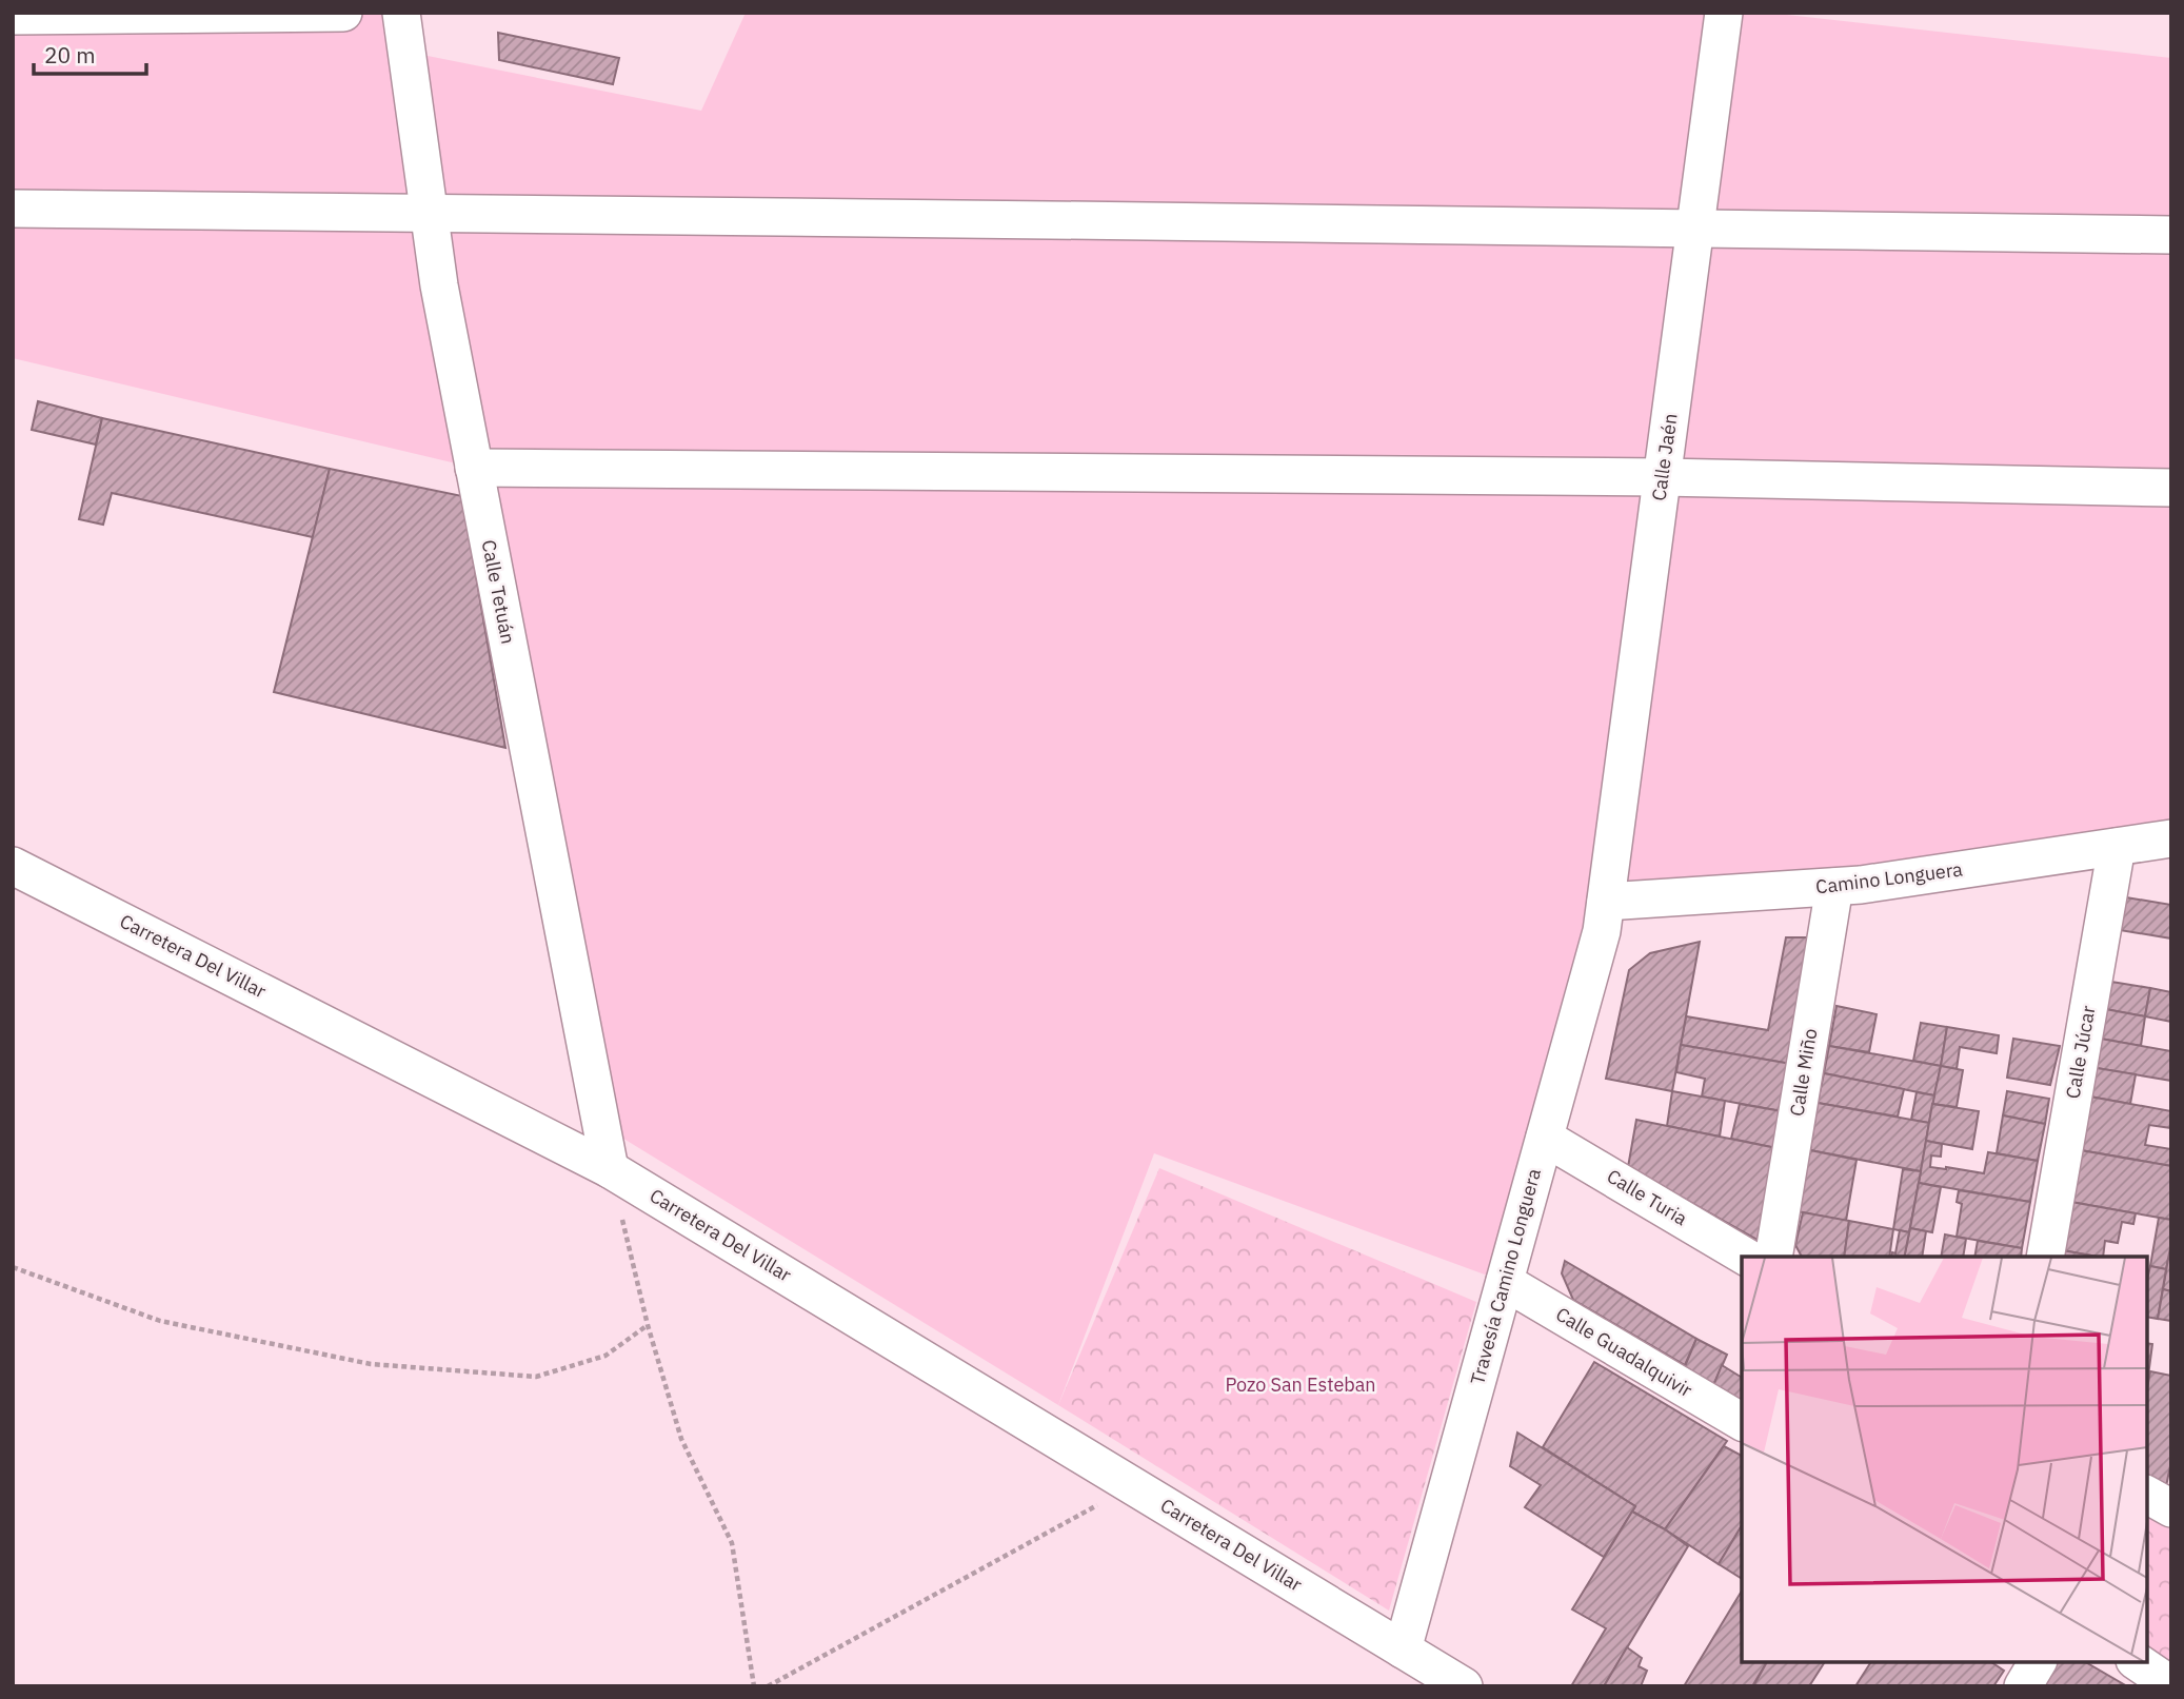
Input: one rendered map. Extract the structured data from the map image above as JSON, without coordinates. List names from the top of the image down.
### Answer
{
  "streets": {
    "street": [
      "Calle Jaén",
      "Calle Tetuán",
      "Camino Longuera",
      "Carretera Del Villar",
      "Calle Júcar",
      "Calle Miño",
      "Calle Turia",
      "Travesía Camino Longuera",
      "Calle Guadalquivir"
    ]
  },
  "crossings": [
    ["Calle Jaén", "Camino Longuera"],
    ["Calle Jaén", "Travesía Camino Longuera"],
    ["Calle Tetuán", "Carretera Del Villar"],
    ["Camino Longuera", "Calle Júcar"],
    ["Camino Longuera", "Calle Miño"],
    ["Camino Longuera", "Travesía Camino Longuera"],
    ["Carretera Del Villar", "Travesía Camino Longuera"],
    ["Calle Turia", "Travesía Camino Longuera"],
    ["Travesía Camino Longuera", "Calle Guadalquivir"]
  ],
  "parks": ["Pozo San Esteban"],
  "scale_bar": "20 m"
}
